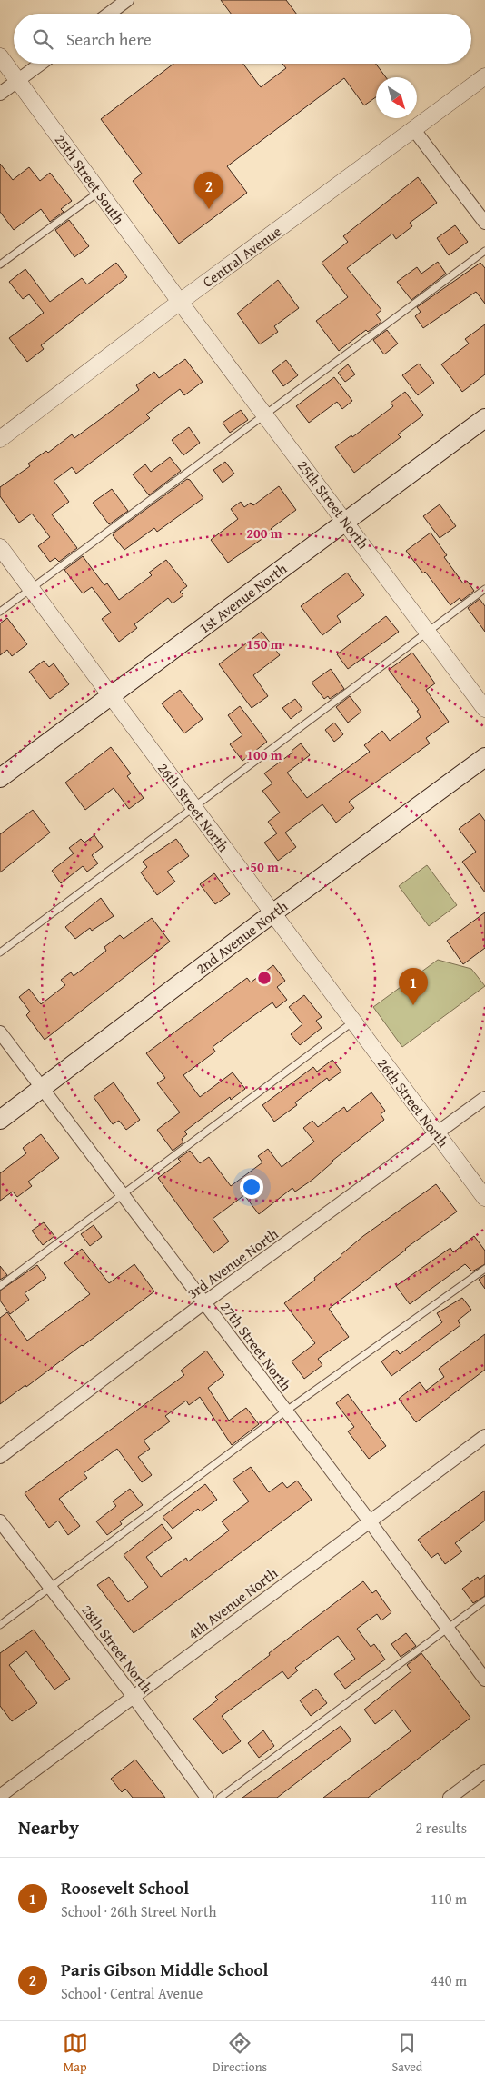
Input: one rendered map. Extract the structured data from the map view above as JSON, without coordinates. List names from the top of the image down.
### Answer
{
  "streets": {
    "main road": ["1st Avenue North", "2nd Avenue North"],
    "street": [
      "25th Street South",
      "Central Avenue",
      "25th Street North",
      "26th Street North",
      "3rd Avenue North",
      "27th Street North",
      "4th Avenue North",
      "28th Street North"
    ]
  },
  "crossings": [
    ["25th Street South", "Central Avenue"],
    ["25th Street South", "25th Street North"],
    ["Central Avenue", "25th Street North"],
    ["25th Street North", "1st Avenue North"],
    ["1st Avenue North", "26th Street North"],
    ["26th Street North", "2nd Avenue North"],
    ["26th Street North", "3rd Avenue North"],
    ["2nd Avenue North", "27th Street North"],
    ["3rd Avenue North", "27th Street North"],
    ["27th Street North", "4th Avenue North"],
    ["4th Avenue North", "28th Street North"]
  ],
  "north": "bottom right",
  "page": {
    "search": "Search here",
    "pins": ["2", "1"],
    "heading": ["Nearby", "2 results"],
    "list": [
      {
        "mark": "1",
        "name": "Roosevelt School",
        "note": "School · 26th Street North",
        "value": "110 m"
      },
      {
        "mark": "2",
        "name": "Paris Gibson Middle School",
        "note": "School · Central Avenue",
        "value": "440 m"
      }
    ],
    "nav": ["Map", "Directions", "Saved"]
  },
  "rings": [
    "200 m",
    "150 m",
    "100 m",
    "50 m"
  ]
}
